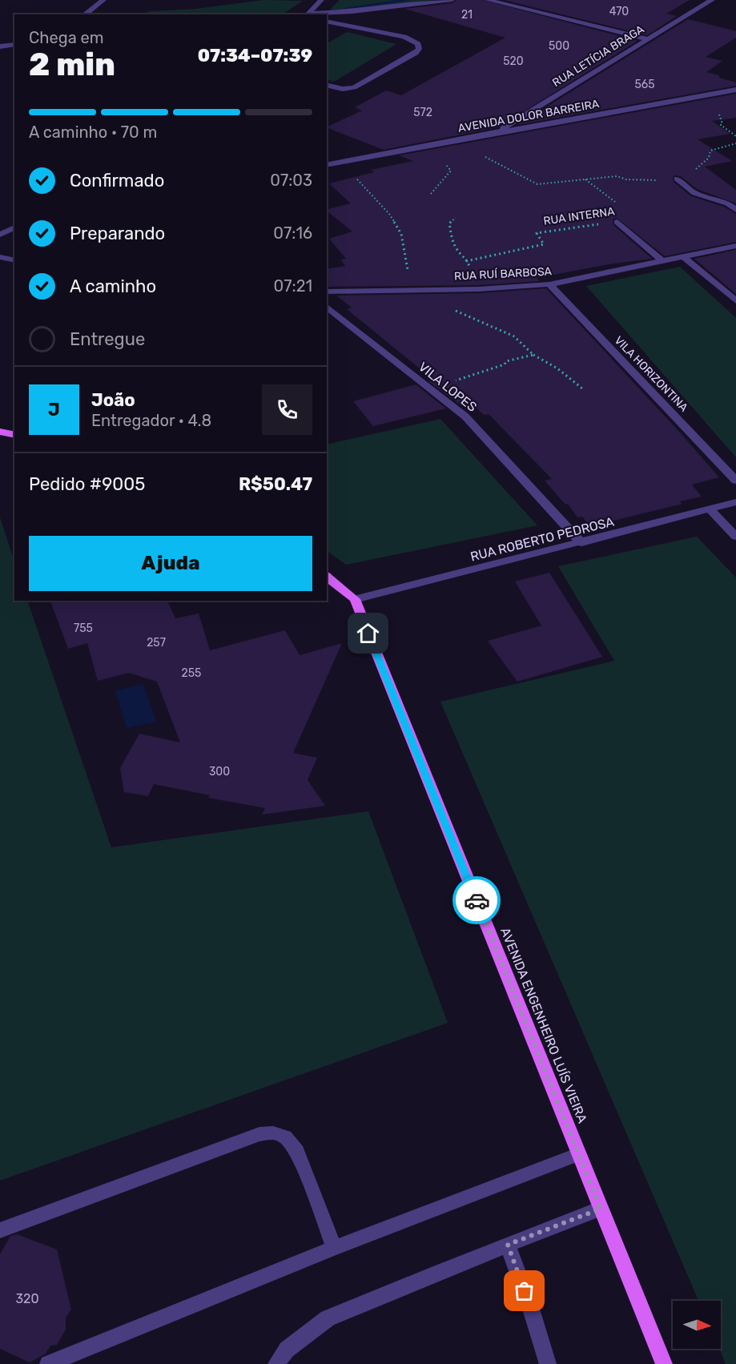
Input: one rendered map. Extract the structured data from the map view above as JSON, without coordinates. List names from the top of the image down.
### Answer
{
  "streets": {
    "main road": ["AVENIDA ENGENHEIRO LUÍS VIEIRA"],
    "street": [
      "RUA LETÍCIA BRAGA",
      "AVENIDA DOLOR BARREIRA",
      "RUA RUÍ BARBOSA",
      "VILA HORIZONTINA",
      "VILA LOPES",
      "RUA ROBERTO PEDROSA"
    ],
    "path": ["RUA INTERNA"]
  },
  "crossings": [
    ["RUA LETÍCIA BRAGA", "AVENIDA DOLOR BARREIRA"],
    ["RUA RUÍ BARBOSA", "VILA HORIZONTINA"],
    ["VILA LOPES", "RUA ROBERTO PEDROSA"],
    ["RUA ROBERTO PEDROSA", "AVENIDA ENGENHEIRO LUÍS VIEIRA"]
  ],
  "house_numbers": [
    "470",
    "21",
    "500",
    "520",
    "565",
    "572",
    "755",
    "257",
    "255",
    "300",
    "320"
  ],
  "north": "right",
  "page": {
    "heading": ["2 min", "Chega em", "07:34–07:39"],
    "panel": [
      "João",
      "Entregador · 4.8",
      "Pedido #9005",
      "R$50.47"
    ],
    "bar": "A caminho · 70 m",
    "list": [
      ["Confirmado", "07:03"],
      ["Preparando", "07:16"],
      ["A caminho", "07:21"],
      "Entregue"
    ],
    "round": "J",
    "buttons": "Ajuda"
  }
}
